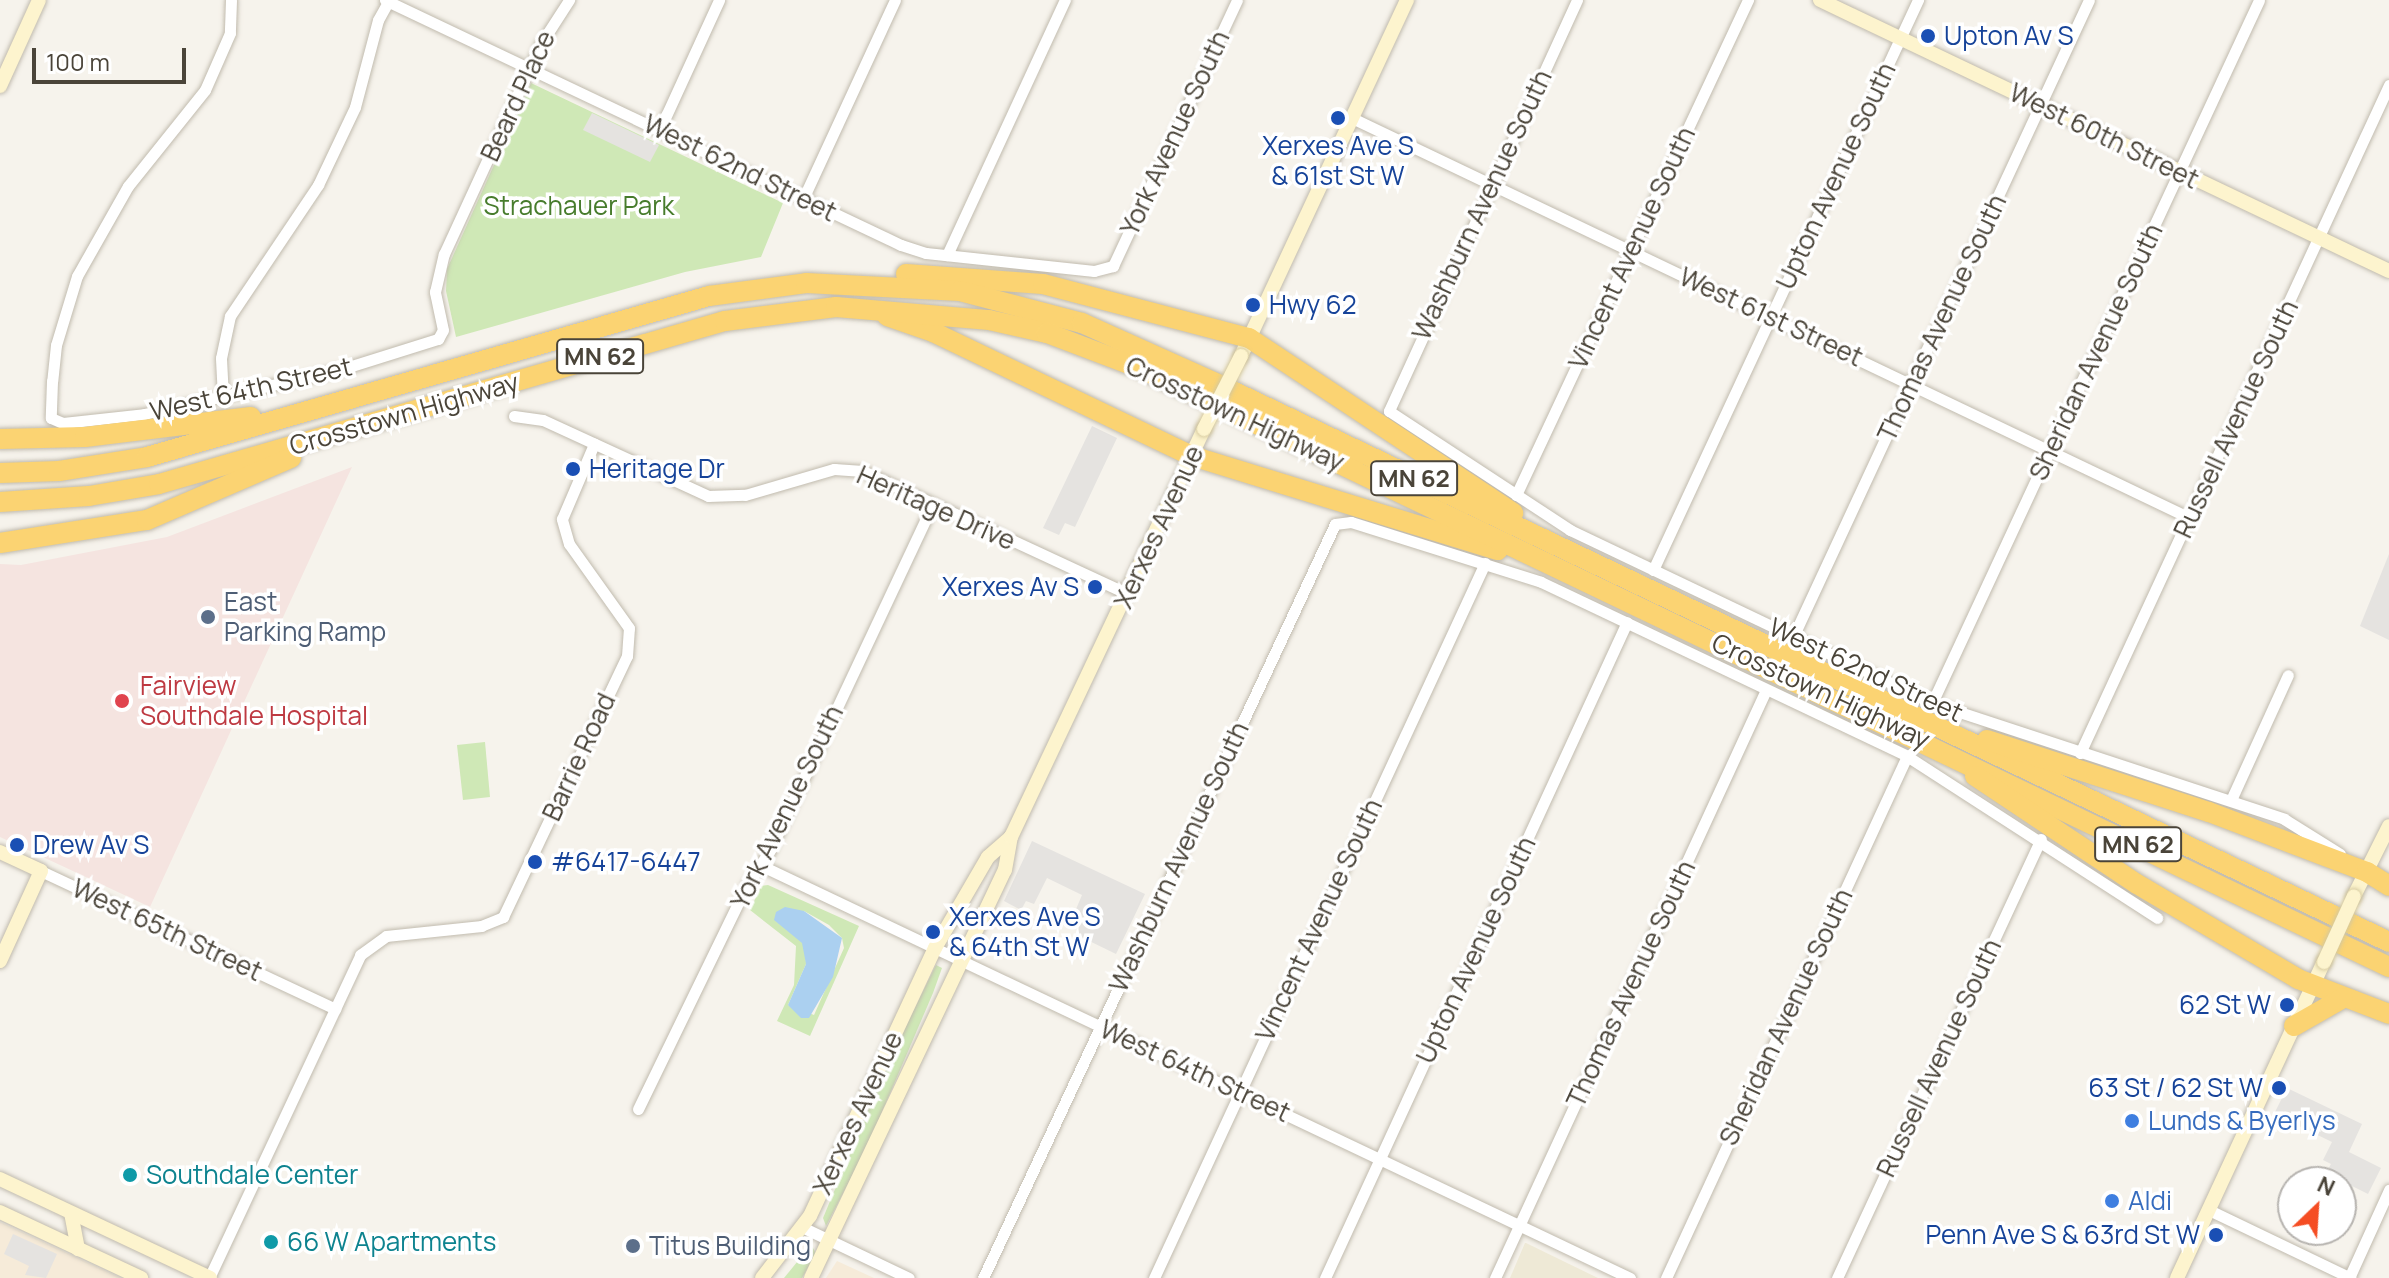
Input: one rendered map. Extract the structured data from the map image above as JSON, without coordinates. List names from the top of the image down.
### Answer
{
  "streets": {
    "highway": ["MN 62", "Crosstown Highway"],
    "street": [
      "Beard Place",
      "York Avenue South",
      "West 60th Street",
      "West 62nd Street",
      "Upton Avenue South",
      "Washburn Avenue South",
      "Vincent Avenue South",
      "West 61st Street",
      "Thomas Avenue South",
      "Sheridan Avenue South",
      "West 64th Street",
      "Russell Avenue South",
      "Heritage Drive",
      "Xerxes Avenue",
      "Barrie Road",
      "West 65th Street"
    ]
  },
  "crossings": [
    ["Beard Place", "West 62nd Street"],
    ["Beard Place", "West 64th Street"],
    ["York Avenue South", "West 62nd Street"],
    ["York Avenue South", "West 64th Street"],
    ["York Avenue South", "Heritage Drive"],
    ["West 60th Street", "Upton Avenue South"],
    ["West 60th Street", "Thomas Avenue South"],
    ["West 60th Street", "Sheridan Avenue South"],
    ["West 60th Street", "Russell Avenue South"],
    ["West 62nd Street", "Upton Avenue South"],
    ["West 62nd Street", "Washburn Avenue South"],
    ["West 62nd Street", "Vincent Avenue South"],
    ["West 62nd Street", "Thomas Avenue South"],
    ["West 62nd Street", "Sheridan Avenue South"],
    ["West 62nd Street", "Russell Avenue South"],
    ["Upton Avenue South", "West 61st Street"],
    ["Upton Avenue South", "West 64th Street"],
    ["Washburn Avenue South", "Vincent Avenue South"],
    ["Washburn Avenue South", "West 61st Street"],
    ["Washburn Avenue South", "West 64th Street"],
    ["Vincent Avenue South", "West 61st Street"],
    ["Vincent Avenue South", "West 64th Street"],
    ["West 61st Street", "Thomas Avenue South"],
    ["West 61st Street", "Sheridan Avenue South"],
    ["West 61st Street", "Russell Avenue South"],
    ["West 61st Street", "Xerxes Avenue"],
    ["Thomas Avenue South", "West 64th Street"],
    ["West 64th Street", "Xerxes Avenue"],
    ["Heritage Drive", "Xerxes Avenue"],
    ["Heritage Drive", "Barrie Road"],
    ["Barrie Road", "West 65th Street"]
  ],
  "parks": ["Strachauer Park"],
  "places": [
    "Upton Av S",
    "Xerxes Ave S & 61st St W",
    "Hwy 62",
    "Heritage Dr",
    "Xerxes Av S",
    "East Parking Ramp",
    "Fairview Southdale Hospital",
    "Drew Av S",
    "#6417-6447",
    "Xerxes Ave S & 64th St W",
    "62 St W",
    "63 St / 62 St W",
    "Lunds & Byerlys",
    "Southdale Center",
    "Aldi",
    "Penn Ave S & 63rd St W",
    "66 W Apartments",
    "Titus Building"
  ],
  "scale_bar": "100 m",
  "north": "top right"
}
